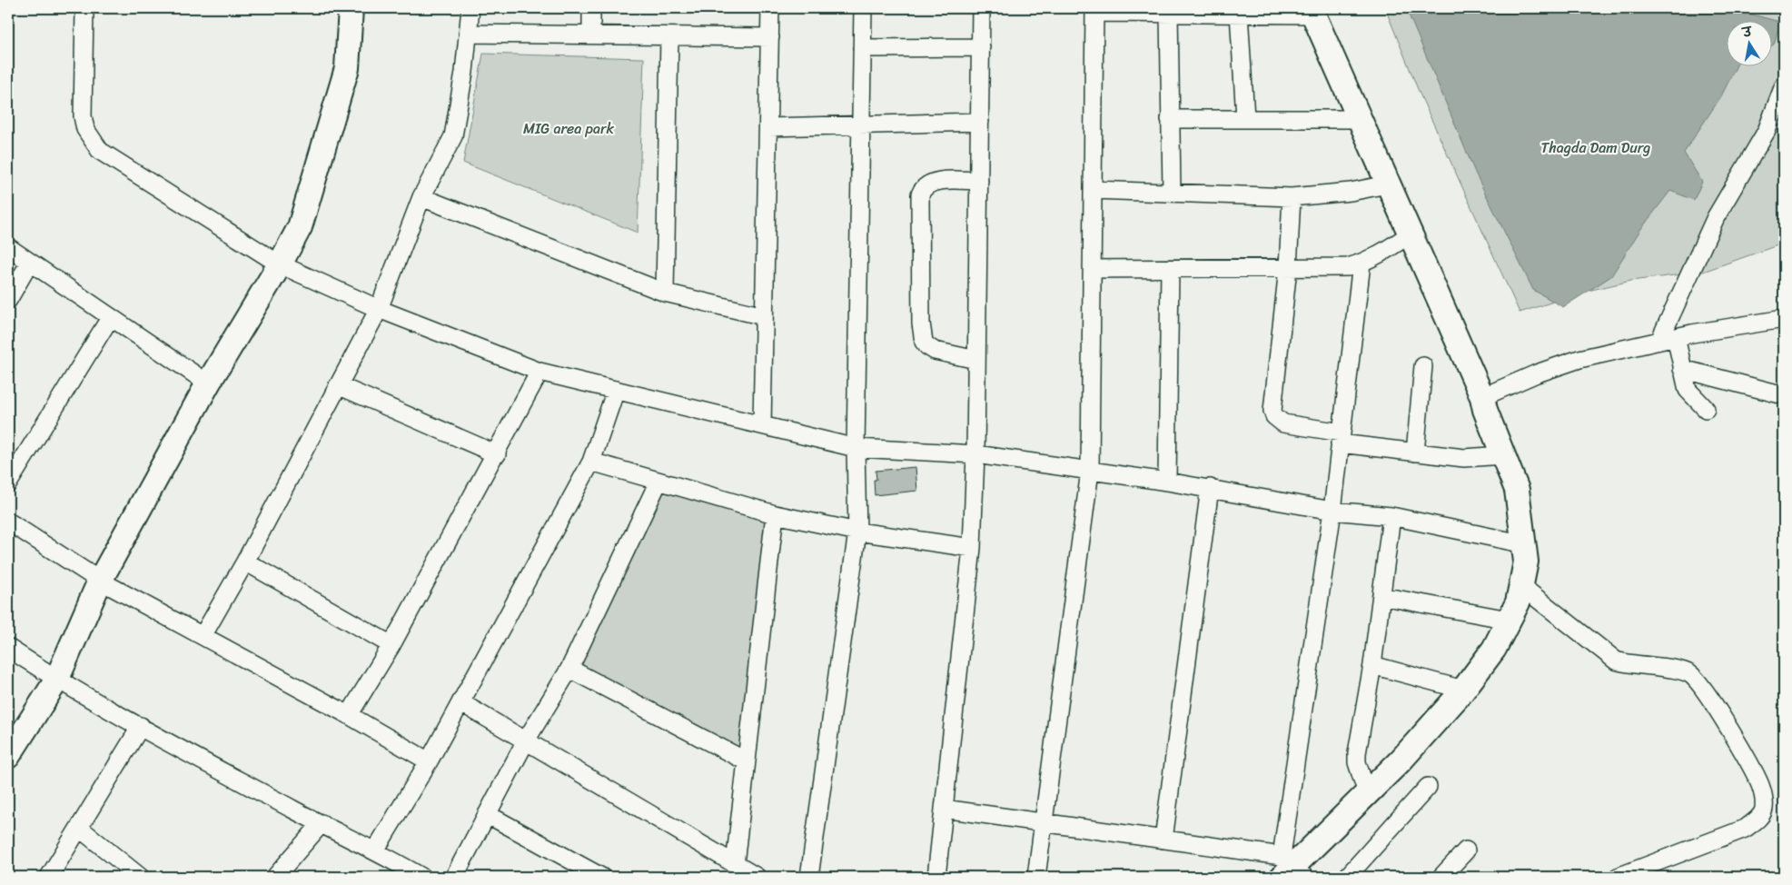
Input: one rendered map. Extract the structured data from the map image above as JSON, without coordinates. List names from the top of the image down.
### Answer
{
  "parks": ["MIG area park", "Thagda Dam Durg"],
  "north": "top"
}
